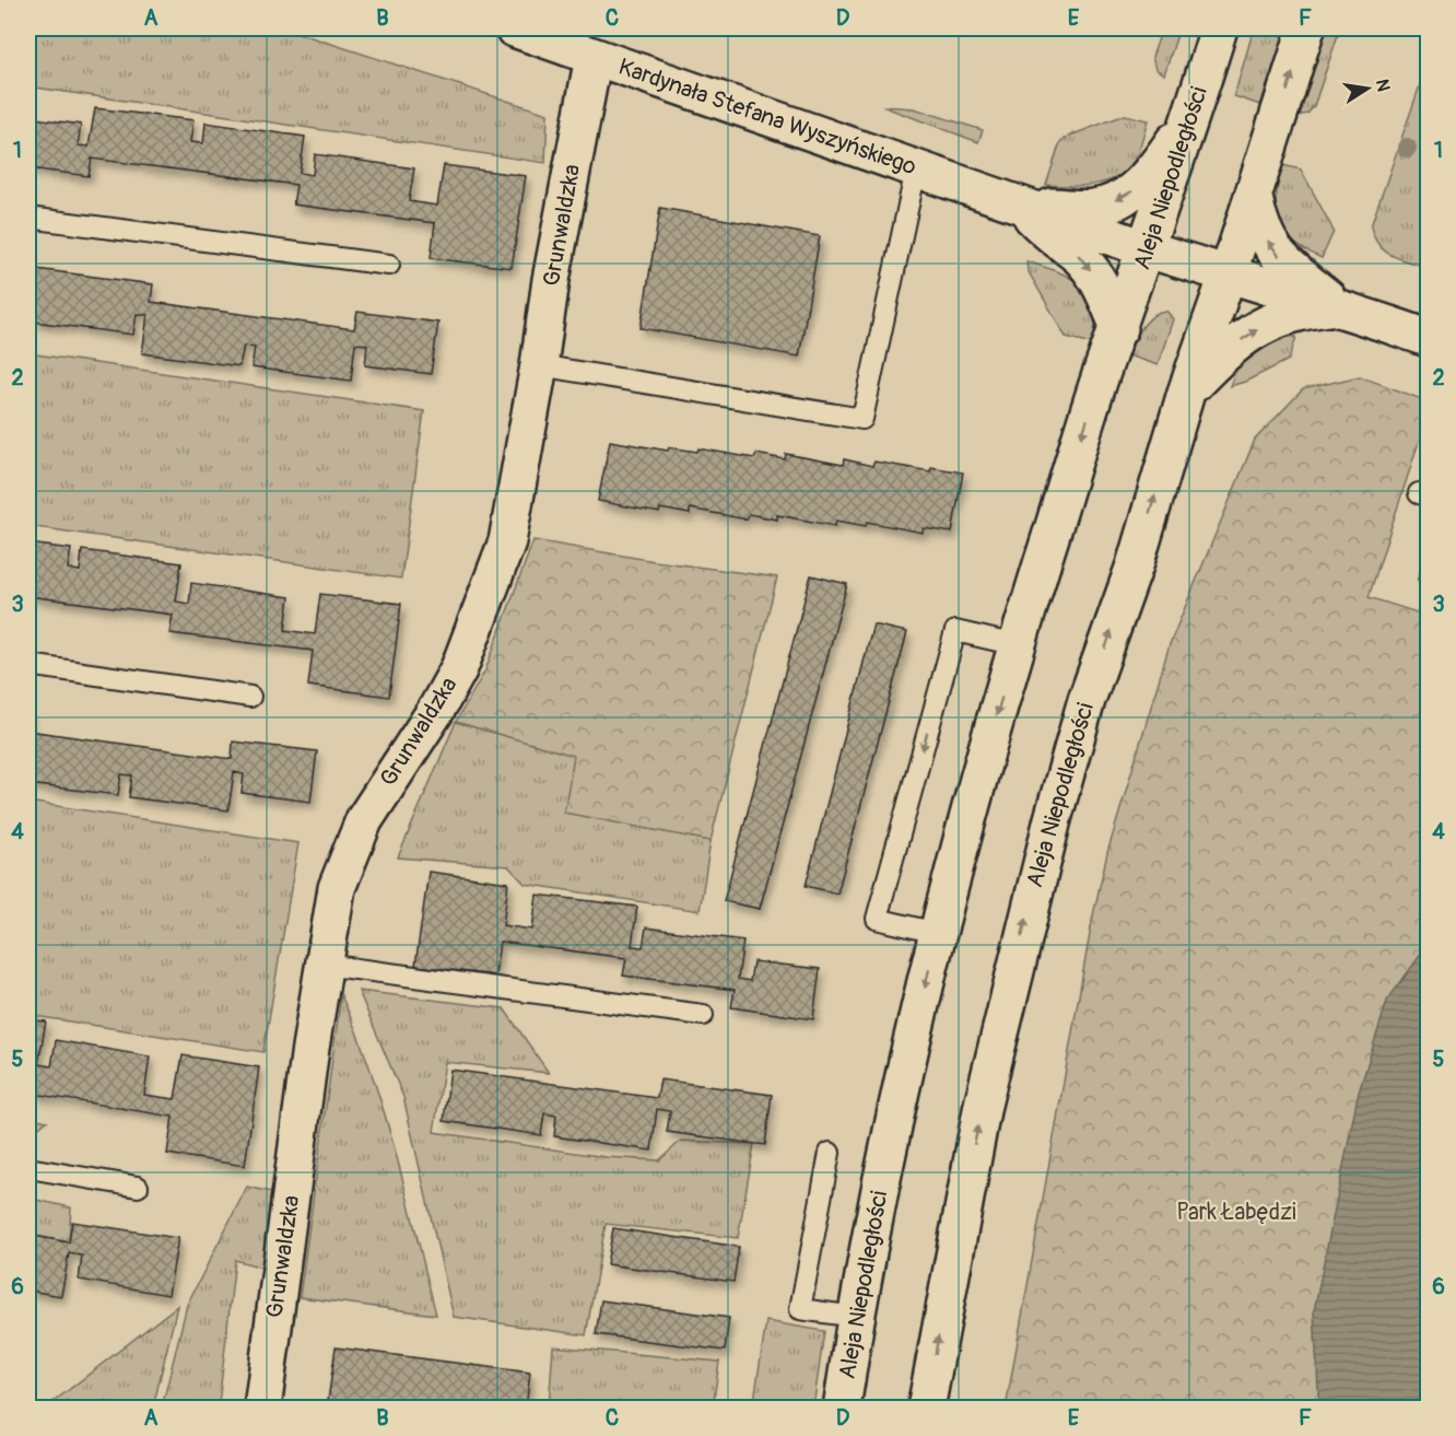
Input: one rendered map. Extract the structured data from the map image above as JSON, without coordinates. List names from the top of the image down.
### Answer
{
  "streets": {
    "street": ["Kardynała Stefana Wyszyńskiego", "Aleja Niepodległości", "Grunwaldzka"]
  },
  "crossings": [
    ["Kardynała Stefana Wyszyńskiego", "Aleja Niepodległości"],
    ["Kardynała Stefana Wyszyńskiego", "Grunwaldzka"]
  ],
  "parks": ["Park Łabędzi"],
  "north": "right",
  "grid": {
    "columns": [
      "A",
      "B",
      "C",
      "D",
      "E",
      "F"
    ],
    "rows": [
      "1",
      "2",
      "3",
      "4",
      "5",
      "6"
    ]
  }
}
